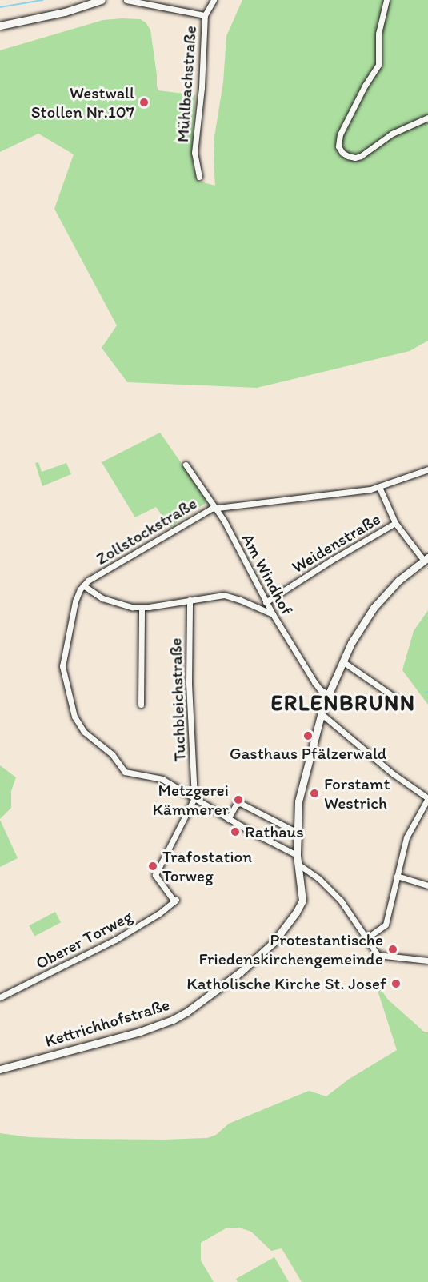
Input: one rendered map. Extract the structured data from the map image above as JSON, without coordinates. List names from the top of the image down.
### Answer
{
  "streets": {
    "street": [
      "Mühlbachstraße",
      "Zollstockstraße",
      "Weidenstraße",
      "Am Windhof",
      "Tuchbleichstraße",
      "Oberer Torweg",
      "Kettrichhofstraße"
    ]
  },
  "crossings": [
    ["Zollstockstraße", "Am Windhof"],
    ["Weidenstraße", "Am Windhof"],
    ["Am Windhof", "Kettrichhofstraße"],
    ["Tuchbleichstraße", "Oberer Torweg"]
  ],
  "districts": ["ERLENBRUNN"],
  "places": [
    "Westwall Stollen Nr.107",
    "Gasthaus Pfälzerwald",
    "Forstamt Westrich",
    "Metzgerei Kämmerer",
    "Rathaus",
    "Trafostation Torweg",
    "Protestantische Friedenskirchengemeinde",
    "Katholische Kirche St. Josef"
  ]
}
